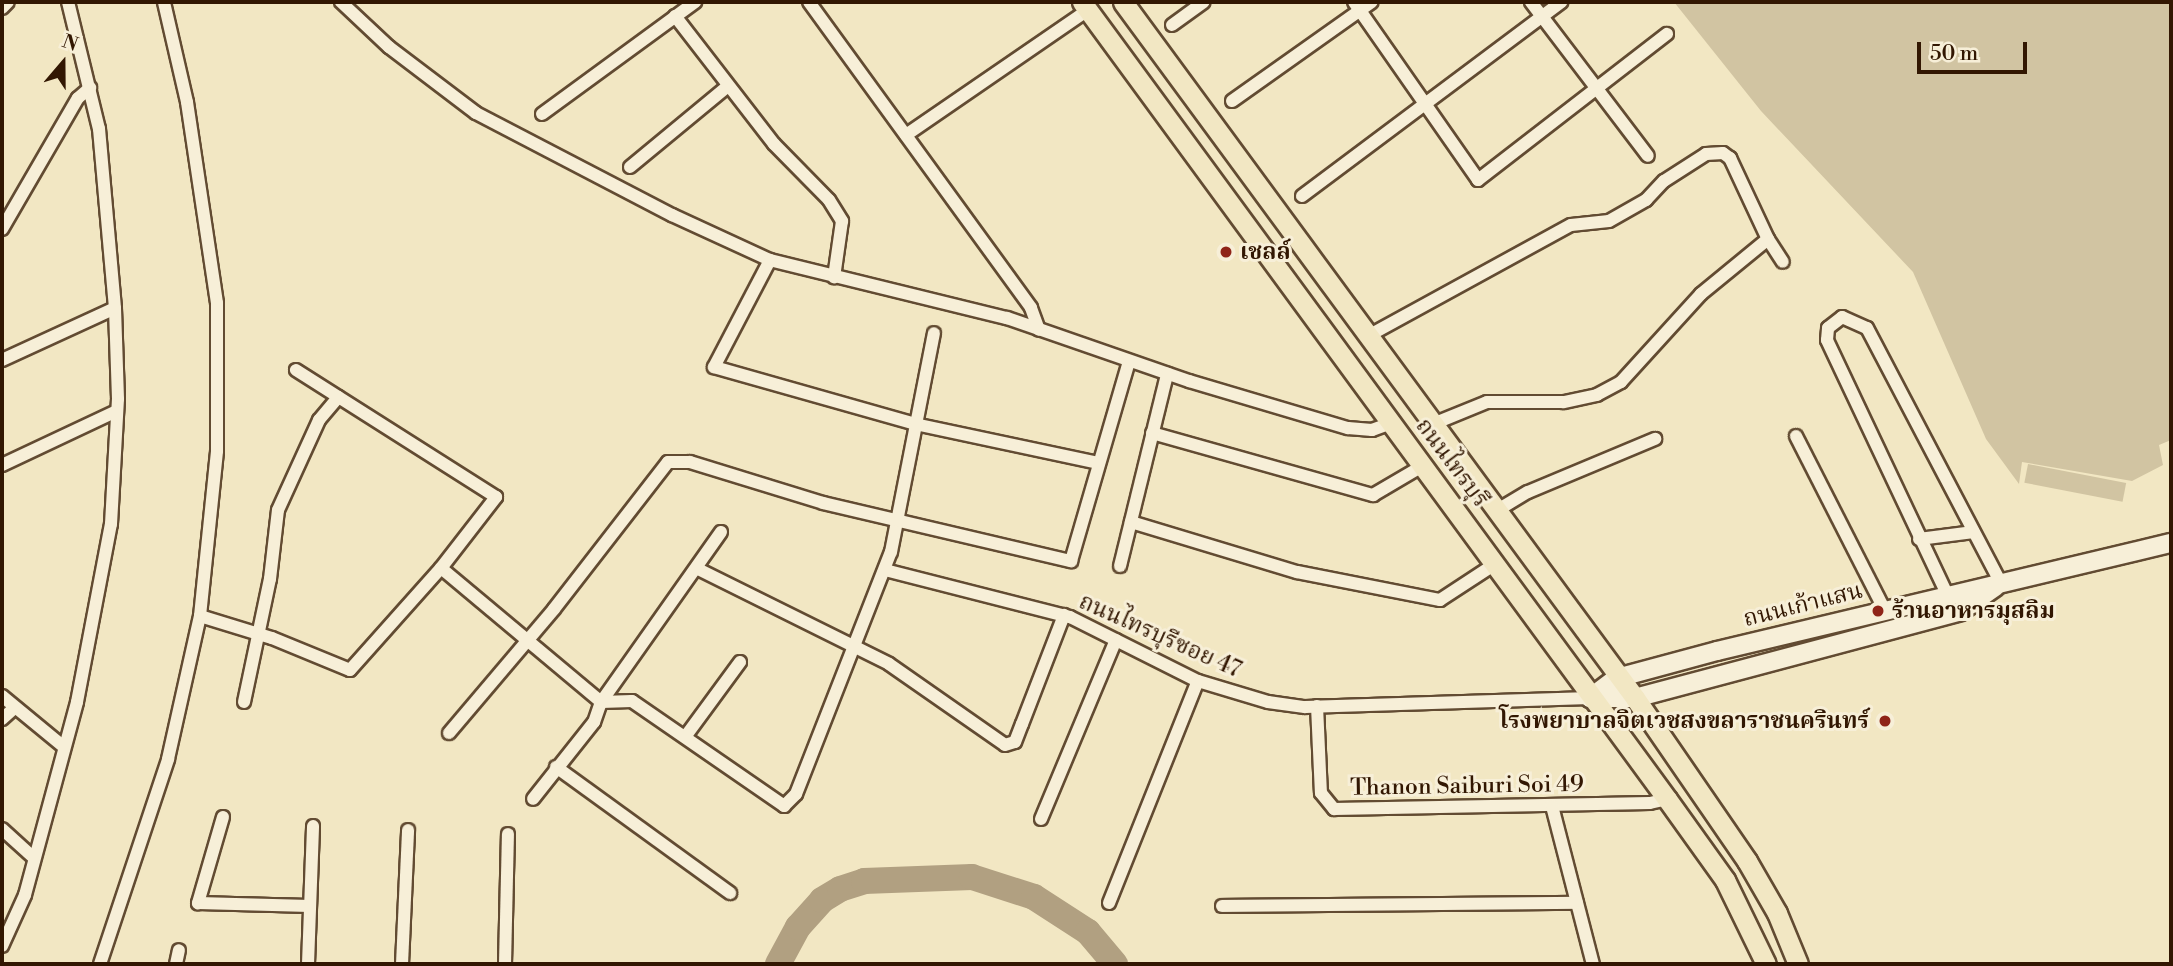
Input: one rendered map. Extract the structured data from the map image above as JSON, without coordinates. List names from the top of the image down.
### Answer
{
  "streets": {
    "main road": ["ถนนไทรบุรี", "ถนนเก้าแสน"],
    "street": ["ถนนไทรบุรีซอย 47", "Thanon Saiburi Soi 49"]
  },
  "crossings": [
    ["ถนนไทรบุรี", "ถนนเก้าแสน"],
    ["ถนนไทรบุรี", "ถนนไทรบุรีซอย 47"],
    ["ถนนไทรบุรี", "Thanon Saiburi Soi 49"],
    ["ถนนเก้าแสน", "ถนนไทรบุรีซอย 47"],
    ["ถนนไทรบุรีซอย 47", "Thanon Saiburi Soi 49"]
  ],
  "places": ["เชลล์", "ร้านอาหารมุสลิม", "โรงพยาบาลจิตเวชสงขลาราชนครินทร์"],
  "scale_bar": "50 m",
  "north": "top"
}
